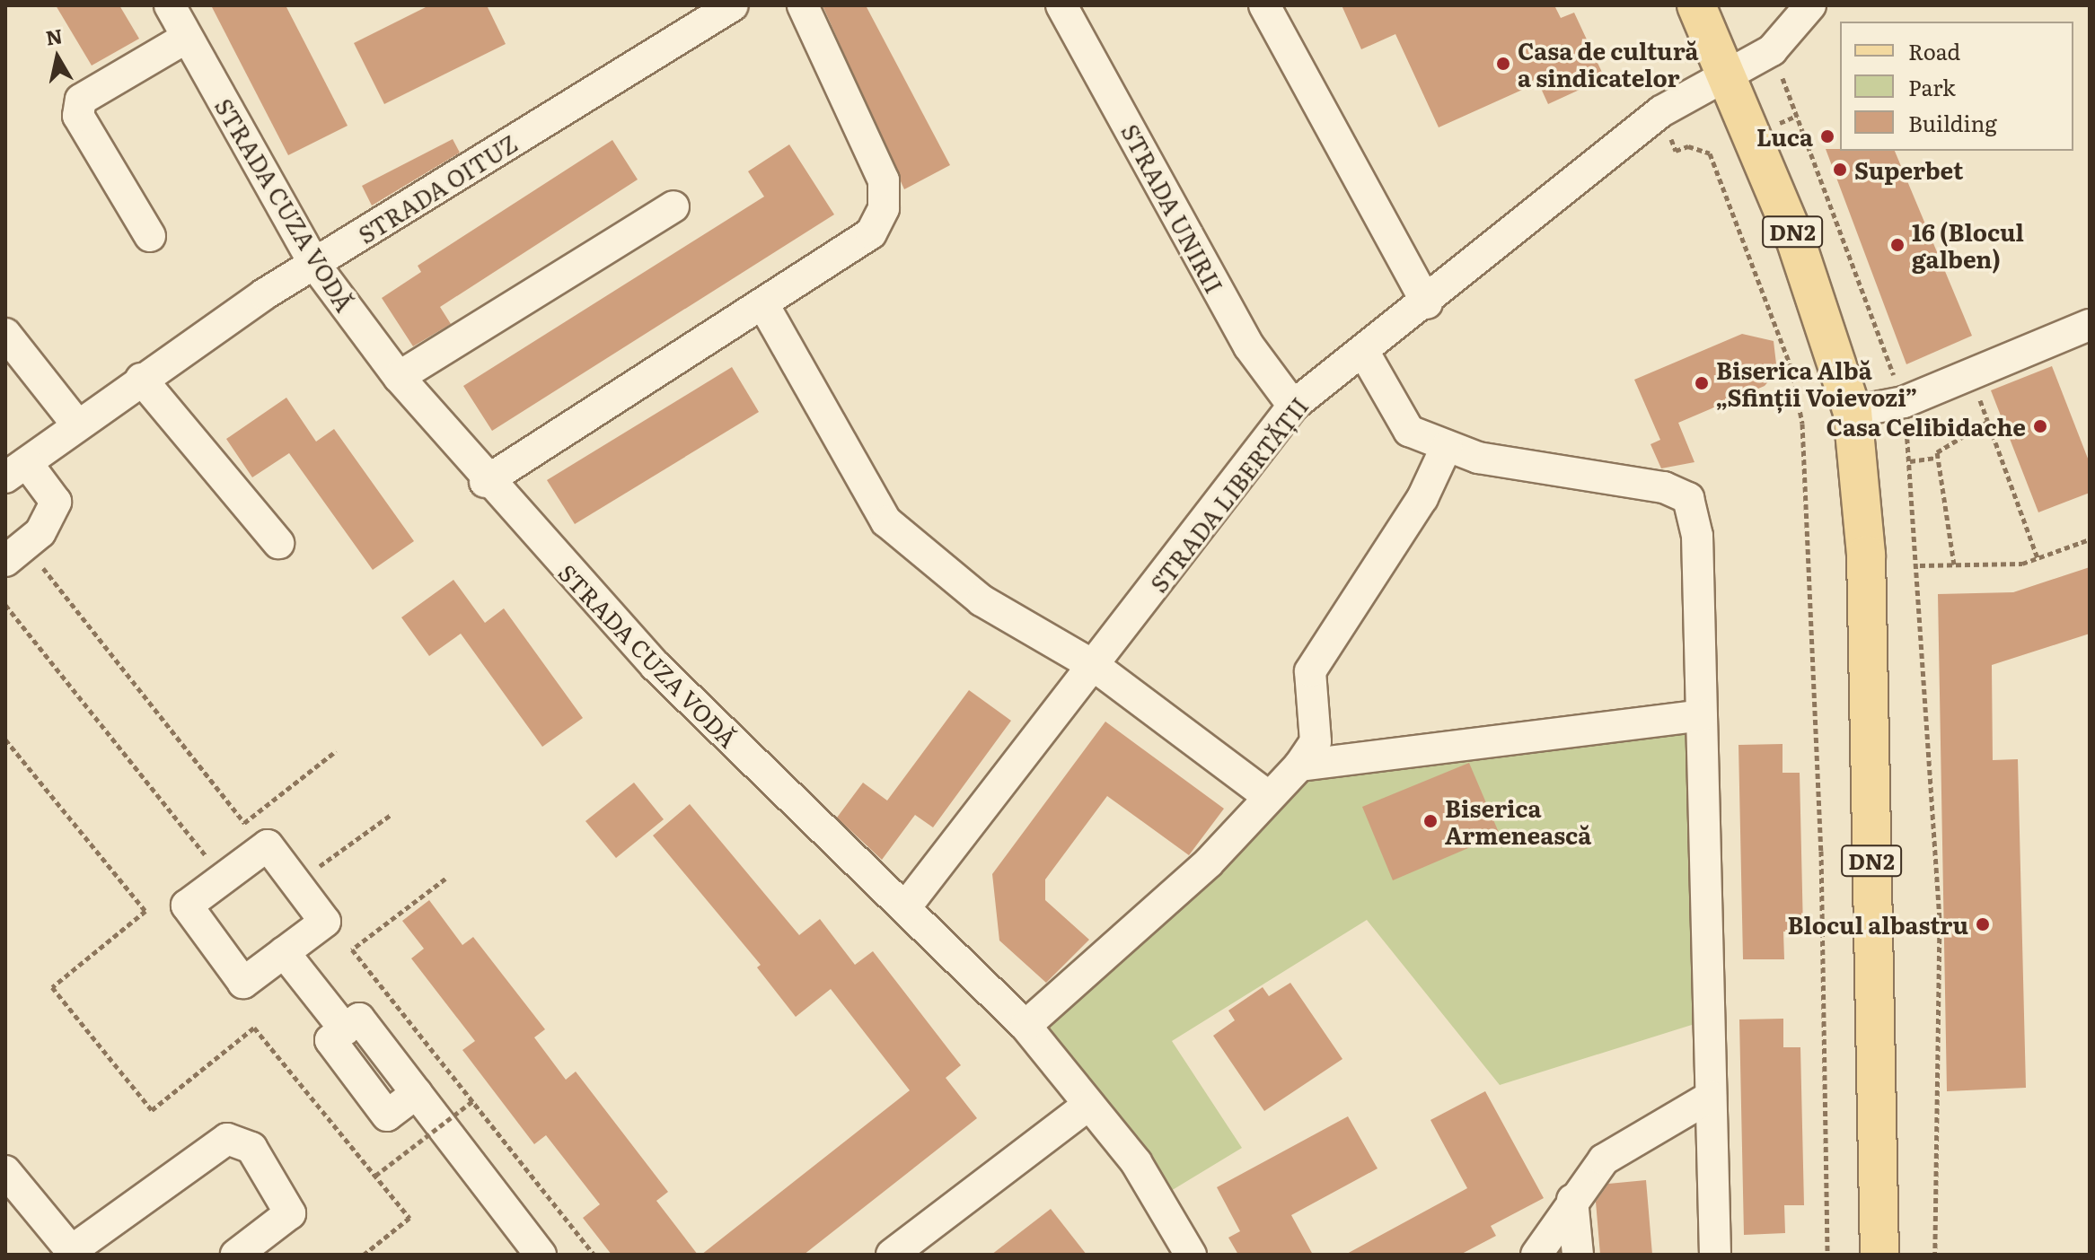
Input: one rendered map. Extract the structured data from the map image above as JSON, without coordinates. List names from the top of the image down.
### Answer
{
  "streets": {
    "main road": ["DN2"],
    "street": [
      "STRADA OITUZ",
      "STRADA CUZA VODĂ",
      "STRADA UNIRII",
      "STRADA LIBERTĂȚII"
    ]
  },
  "crossings": [
    ["STRADA OITUZ", "STRADA CUZA VODĂ"],
    ["STRADA CUZA VODĂ", "STRADA LIBERTĂȚII"],
    ["STRADA UNIRII", "STRADA LIBERTĂȚII"],
    ["DN2", "STRADA LIBERTĂȚII"]
  ],
  "places": [
    "Casa de cultură a sindicatelor",
    "Luca",
    "Superbet",
    "16 (Blocul galben)",
    "Biserica Albă „Sfinții Voievozi”",
    "Casa Celibidache",
    "Biserica Armenească",
    "Blocul albastru"
  ],
  "legend": ["Road", "Park", "Building"],
  "north": "top"
}
